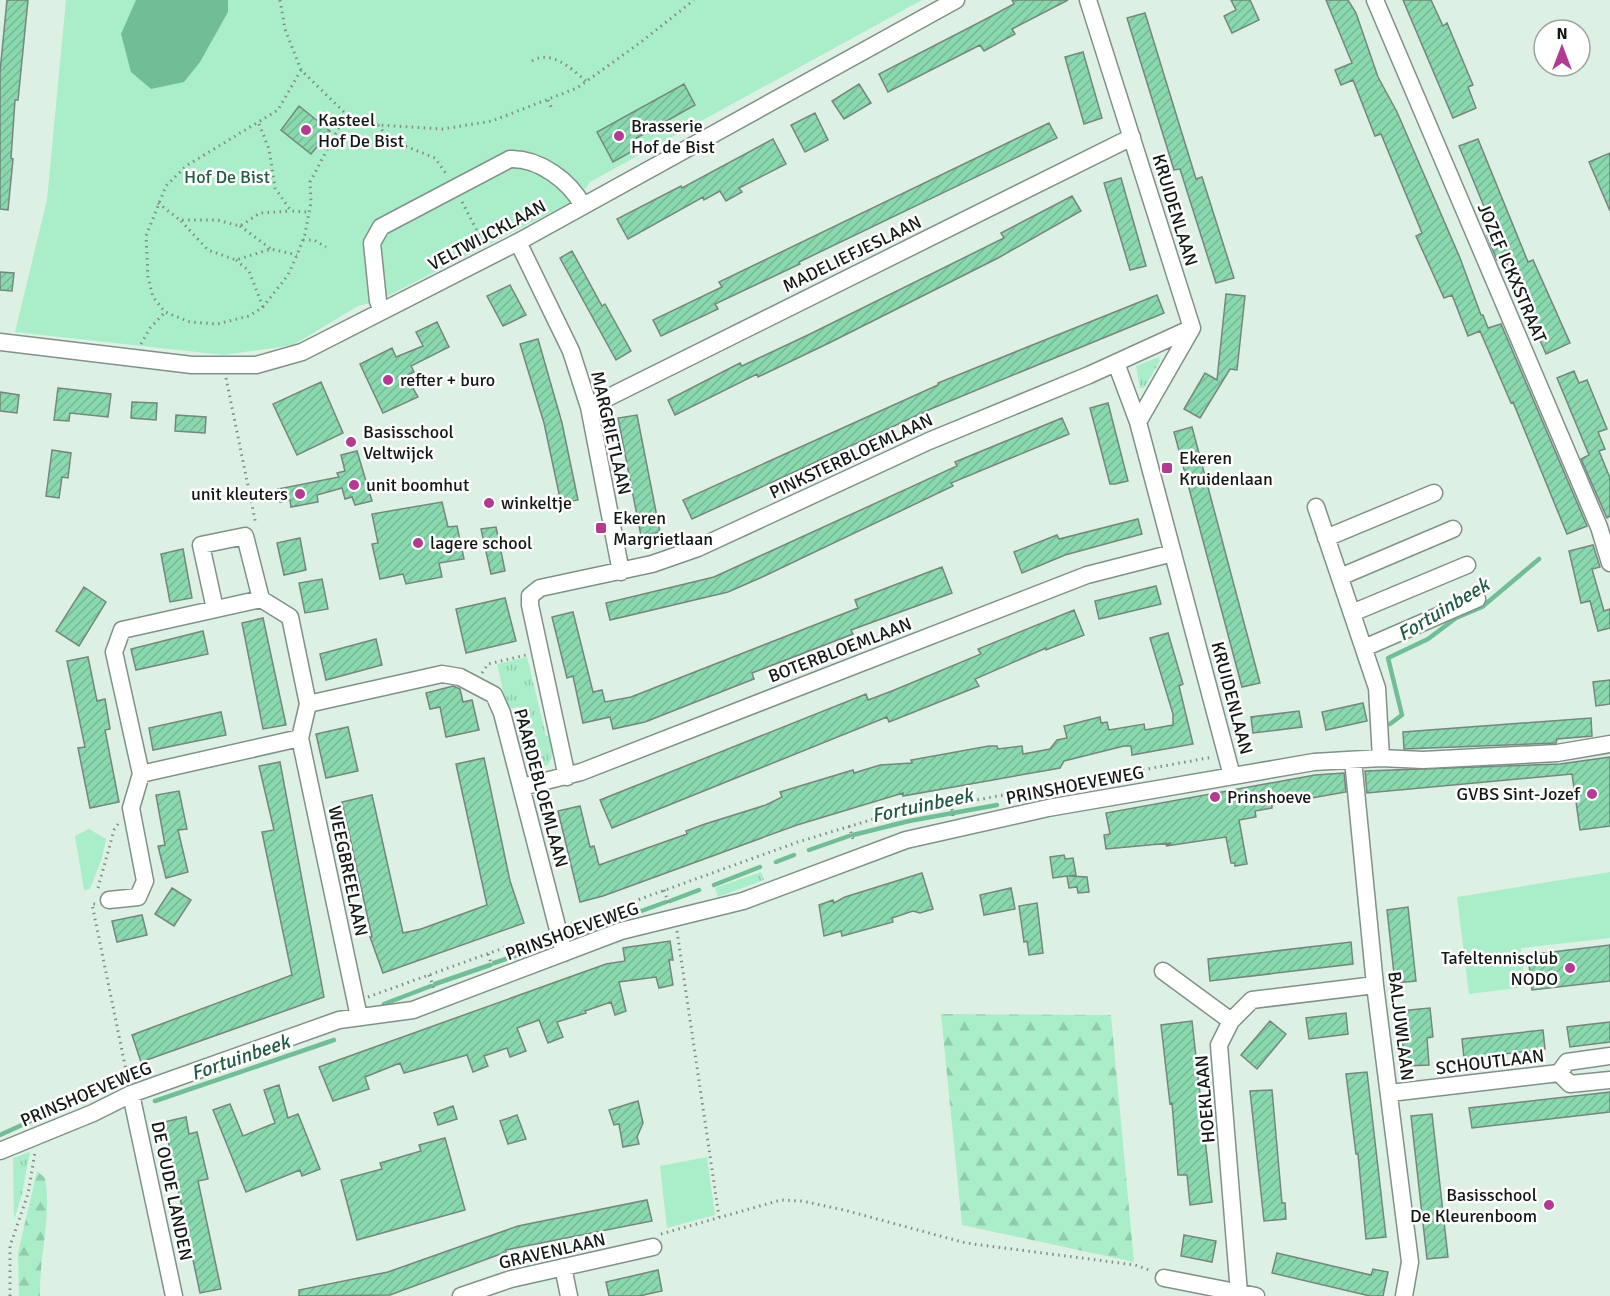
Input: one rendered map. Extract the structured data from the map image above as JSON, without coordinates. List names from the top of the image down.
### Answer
{
  "streets": {
    "street": [
      "KRUIDENLAAN",
      "VELTWIJCKLAAN",
      "MADELIEFJESLAAN",
      "JOZEF ICKXSTRAAT",
      "MARGRIETLAAN",
      "PINKSTERBLOEMLAAN",
      "BOTERBLOEMLAAN",
      "PRINSHOEVEWEG",
      "PAARDEBLOEMLAAN",
      "WEEGBREELAAN",
      "BALJUWLAAN",
      "SCHOUTLAAN",
      "HOEKLAAN",
      "DE OUDE LANDEN",
      "GRAVENLAAN"
    ]
  },
  "crossings": [
    ["KRUIDENLAAN", "MADELIEFJESLAAN"],
    ["KRUIDENLAAN", "PINKSTERBLOEMLAAN"],
    ["KRUIDENLAAN", "BOTERBLOEMLAAN"],
    ["KRUIDENLAAN", "PRINSHOEVEWEG"],
    ["VELTWIJCKLAAN", "MARGRIETLAAN"],
    ["MADELIEFJESLAAN", "MARGRIETLAAN"],
    ["MARGRIETLAAN", "PINKSTERBLOEMLAAN"],
    ["PINKSTERBLOEMLAAN", "PAARDEBLOEMLAAN"],
    ["BOTERBLOEMLAAN", "PAARDEBLOEMLAAN"],
    ["PRINSHOEVEWEG", "PAARDEBLOEMLAAN"],
    ["PRINSHOEVEWEG", "WEEGBREELAAN"],
    ["PRINSHOEVEWEG", "BALJUWLAAN"],
    ["PRINSHOEVEWEG", "DE OUDE LANDEN"],
    ["PAARDEBLOEMLAAN", "WEEGBREELAAN"],
    ["BALJUWLAAN", "SCHOUTLAAN"],
    ["BALJUWLAAN", "HOEKLAAN"]
  ],
  "water": ["Fortuinbeek"],
  "parks": ["Hof De Bist"],
  "places": {
    "other": [
      "Kasteel Hof De Bist",
      "Brasserie Hof de Bist",
      "refter + buro",
      "Basisschool Veltwijck",
      "unit boomhut",
      "unit kleuters",
      "winkeltje",
      "lagere school",
      "GVBS Sint-Jozef",
      "Prinshoeve",
      "Tafeltennisclub NODO",
      "Basisschool De Kleurenboom"
    ],
    "transit": ["Ekeren Kruidenlaan", "Ekeren Margrietlaan"]
  },
  "north": "top"
}
